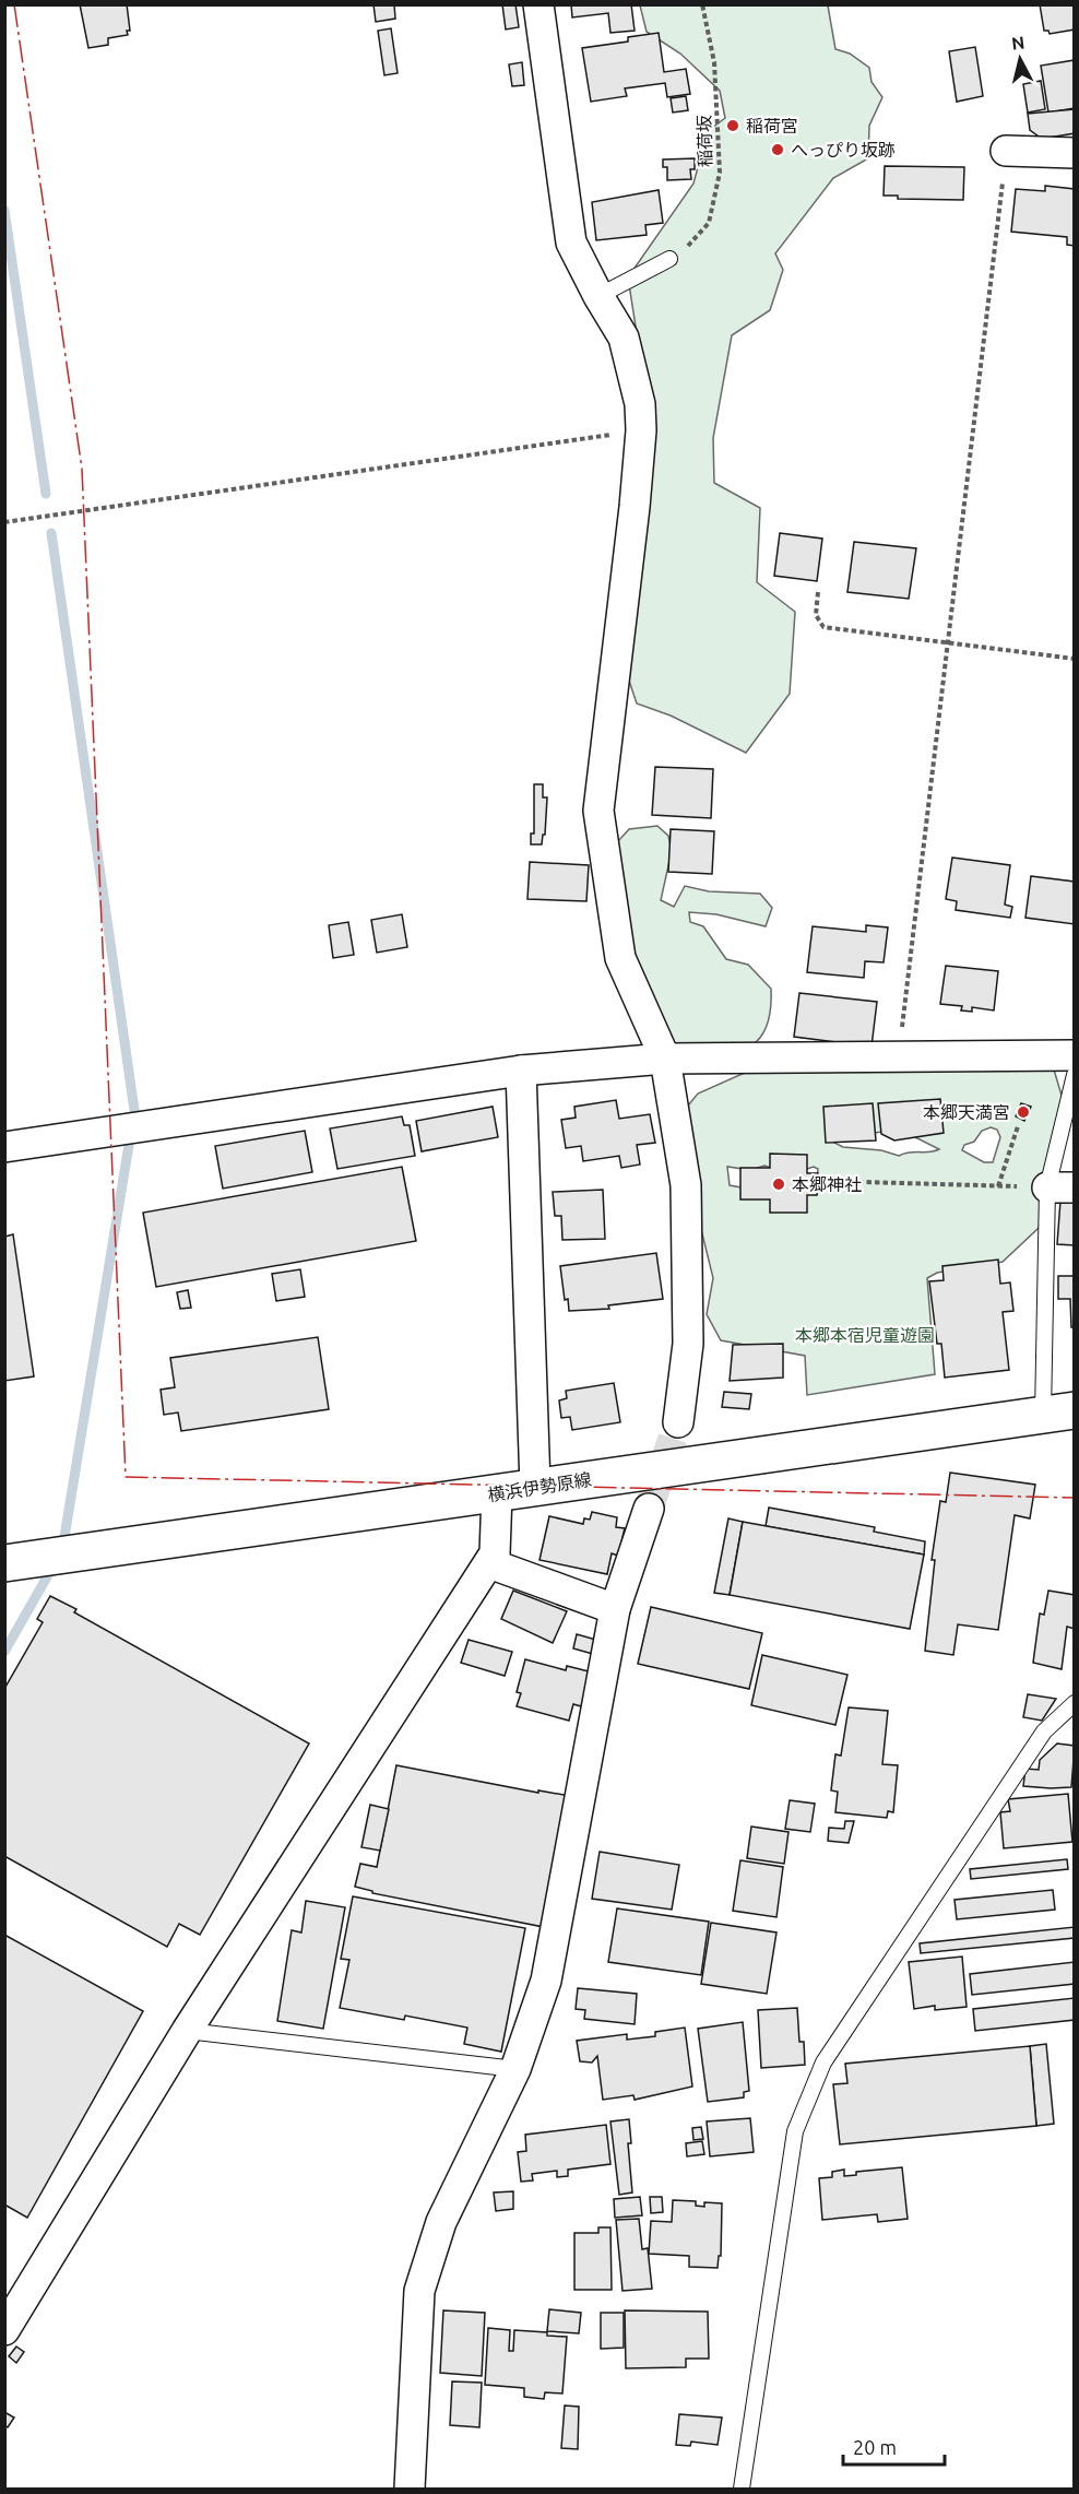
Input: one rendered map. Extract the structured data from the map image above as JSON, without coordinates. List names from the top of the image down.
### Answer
{
  "streets": {
    "main road": ["横浜伊勢原線"],
    "path": ["稲荷坂"]
  },
  "parks": ["本郷本宿児童遊園"],
  "places": [
    "稲荷宮",
    "へっぴり坂跡",
    "本郷天満宮",
    "本郷神社"
  ],
  "scale_bar": "20 m",
  "north": "top"
}
